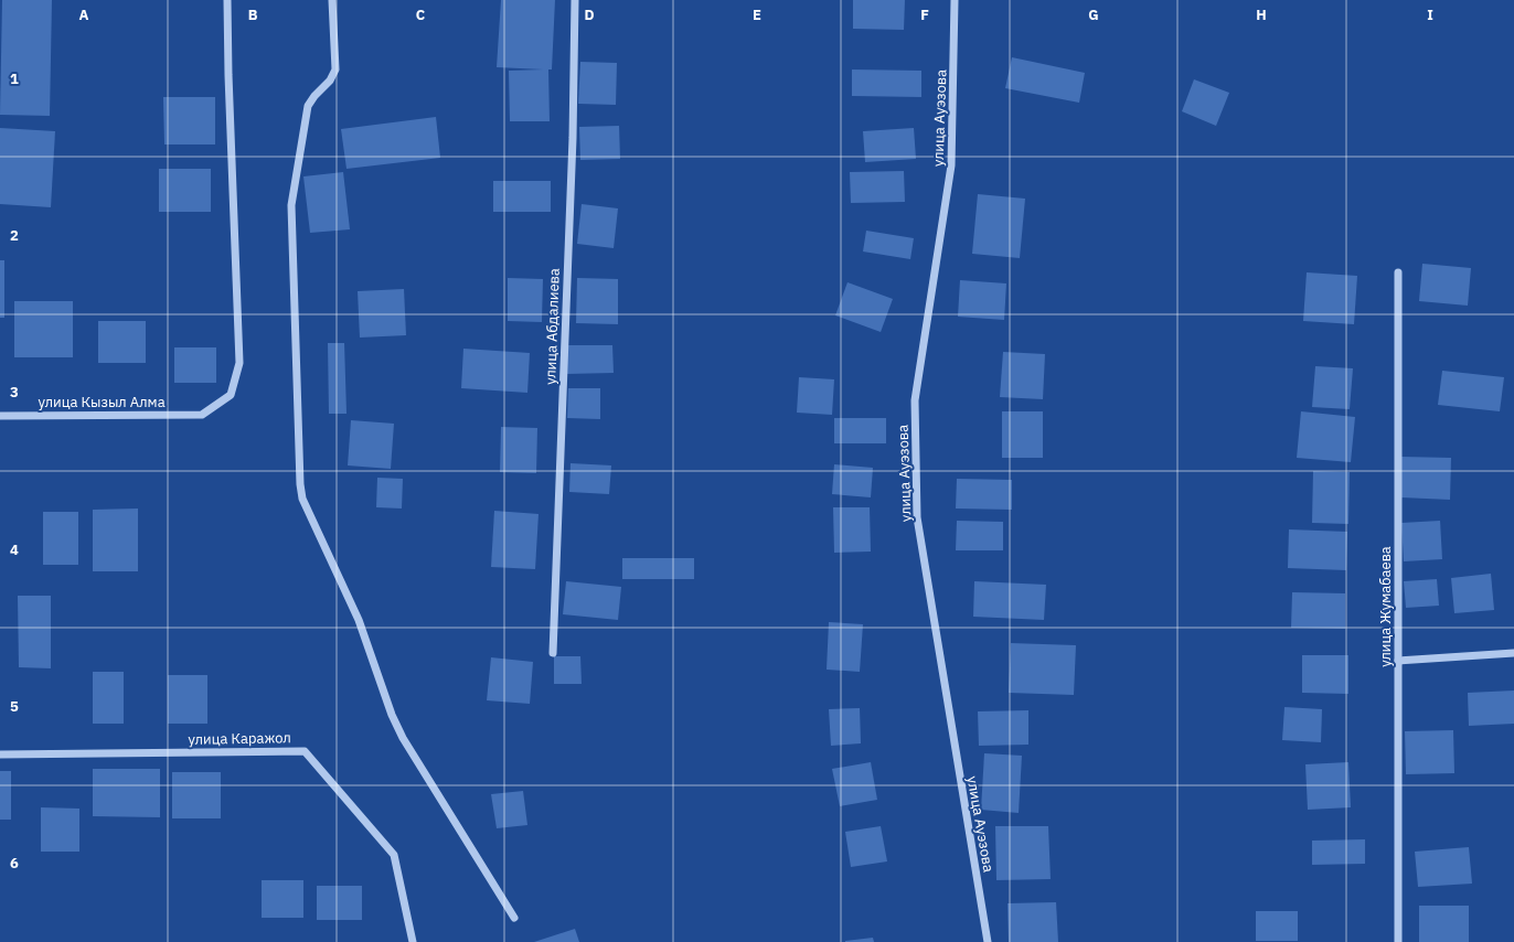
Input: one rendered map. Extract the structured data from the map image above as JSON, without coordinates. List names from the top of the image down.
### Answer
{
  "streets": {
    "street": [
      "улица Ауэзова",
      "улица Абдалиева",
      "улица Кызыл Алма",
      "улица Жумабаева",
      "улица Каражол"
    ]
  },
  "grid": {
    "columns": [
      "A",
      "B",
      "C",
      "D",
      "E",
      "F",
      "G",
      "H",
      "I"
    ],
    "rows": [
      "1",
      "2",
      "3",
      "4",
      "5",
      "6"
    ]
  }
}
